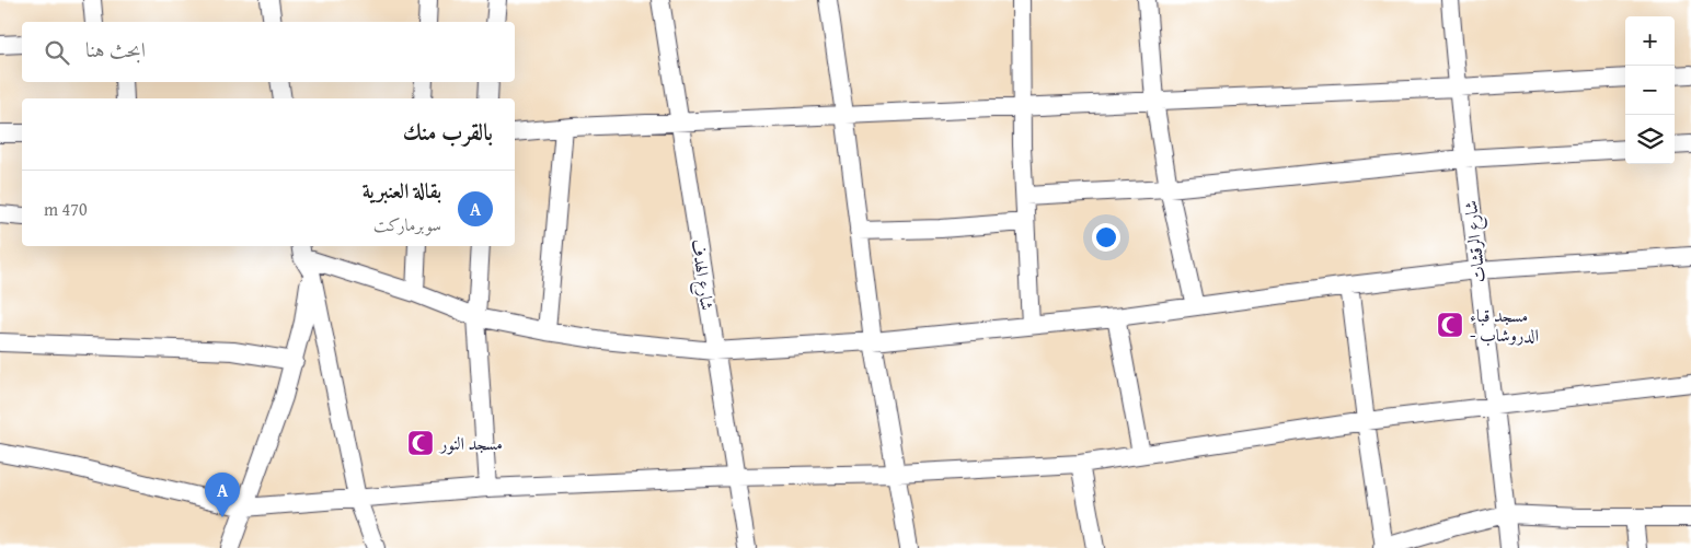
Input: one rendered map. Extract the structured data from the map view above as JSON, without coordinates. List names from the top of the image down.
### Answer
{
  "streets": {
    "street": ["شارع الرقشات", "شارع الهدف"]
  },
  "places": {
    "mosque": ["مسجد قباء - الدروشاب", "مسجد النور"]
  },
  "page": {
    "map_buttons": ["+", "−"],
    "search": "ابحث هنا",
    "heading": "بالقرب منك",
    "list": [
      {
        "mark": "A",
        "name": "بقالة العنبرية",
        "note": "سوبرماركت",
        "value": "470 m"
      }
    ],
    "pins": "A"
  }
}
